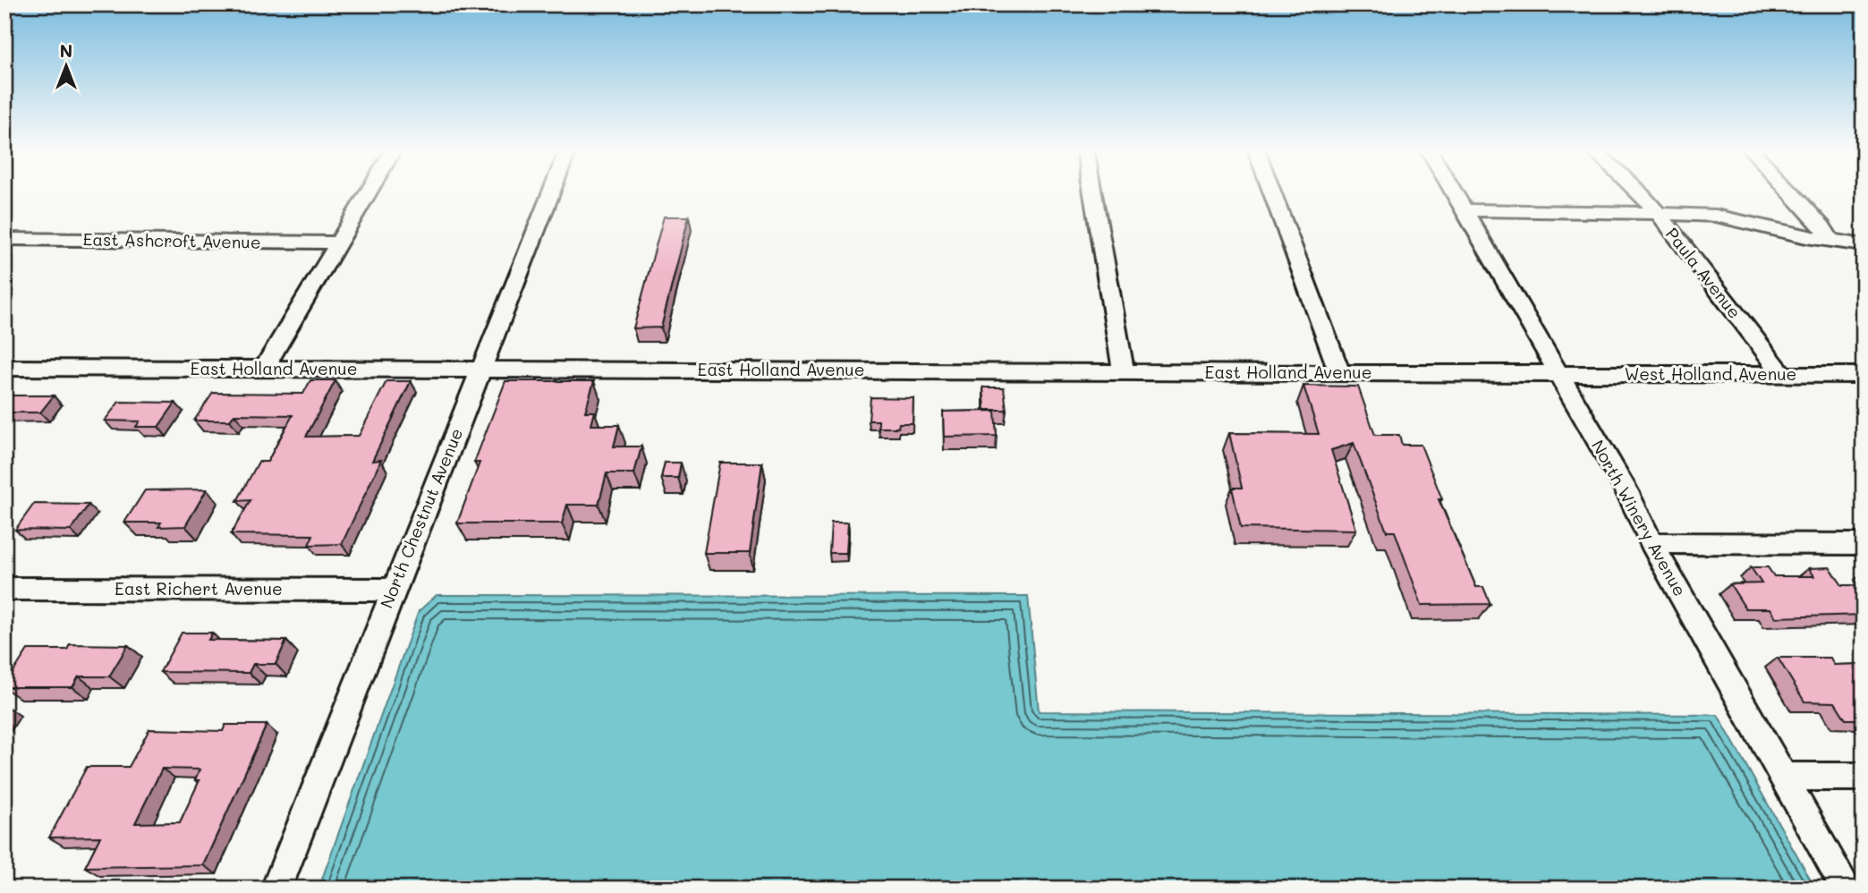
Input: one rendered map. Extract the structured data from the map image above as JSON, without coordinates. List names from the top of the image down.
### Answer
{
  "streets": {
    "street": [
      "East Ashcroft Avenue",
      "Paula Avenue",
      "East Holland Avenue",
      "West Holland Avenue",
      "North Chestnut Avenue",
      "North Winery Avenue",
      "East Richert Avenue"
    ]
  },
  "crossings": [
    ["Paula Avenue", "West Holland Avenue"],
    ["East Holland Avenue", "West Holland Avenue"],
    ["East Holland Avenue", "North Chestnut Avenue"],
    ["East Holland Avenue", "North Winery Avenue"],
    ["West Holland Avenue", "North Winery Avenue"],
    ["North Chestnut Avenue", "East Richert Avenue"]
  ],
  "north": "top"
}
